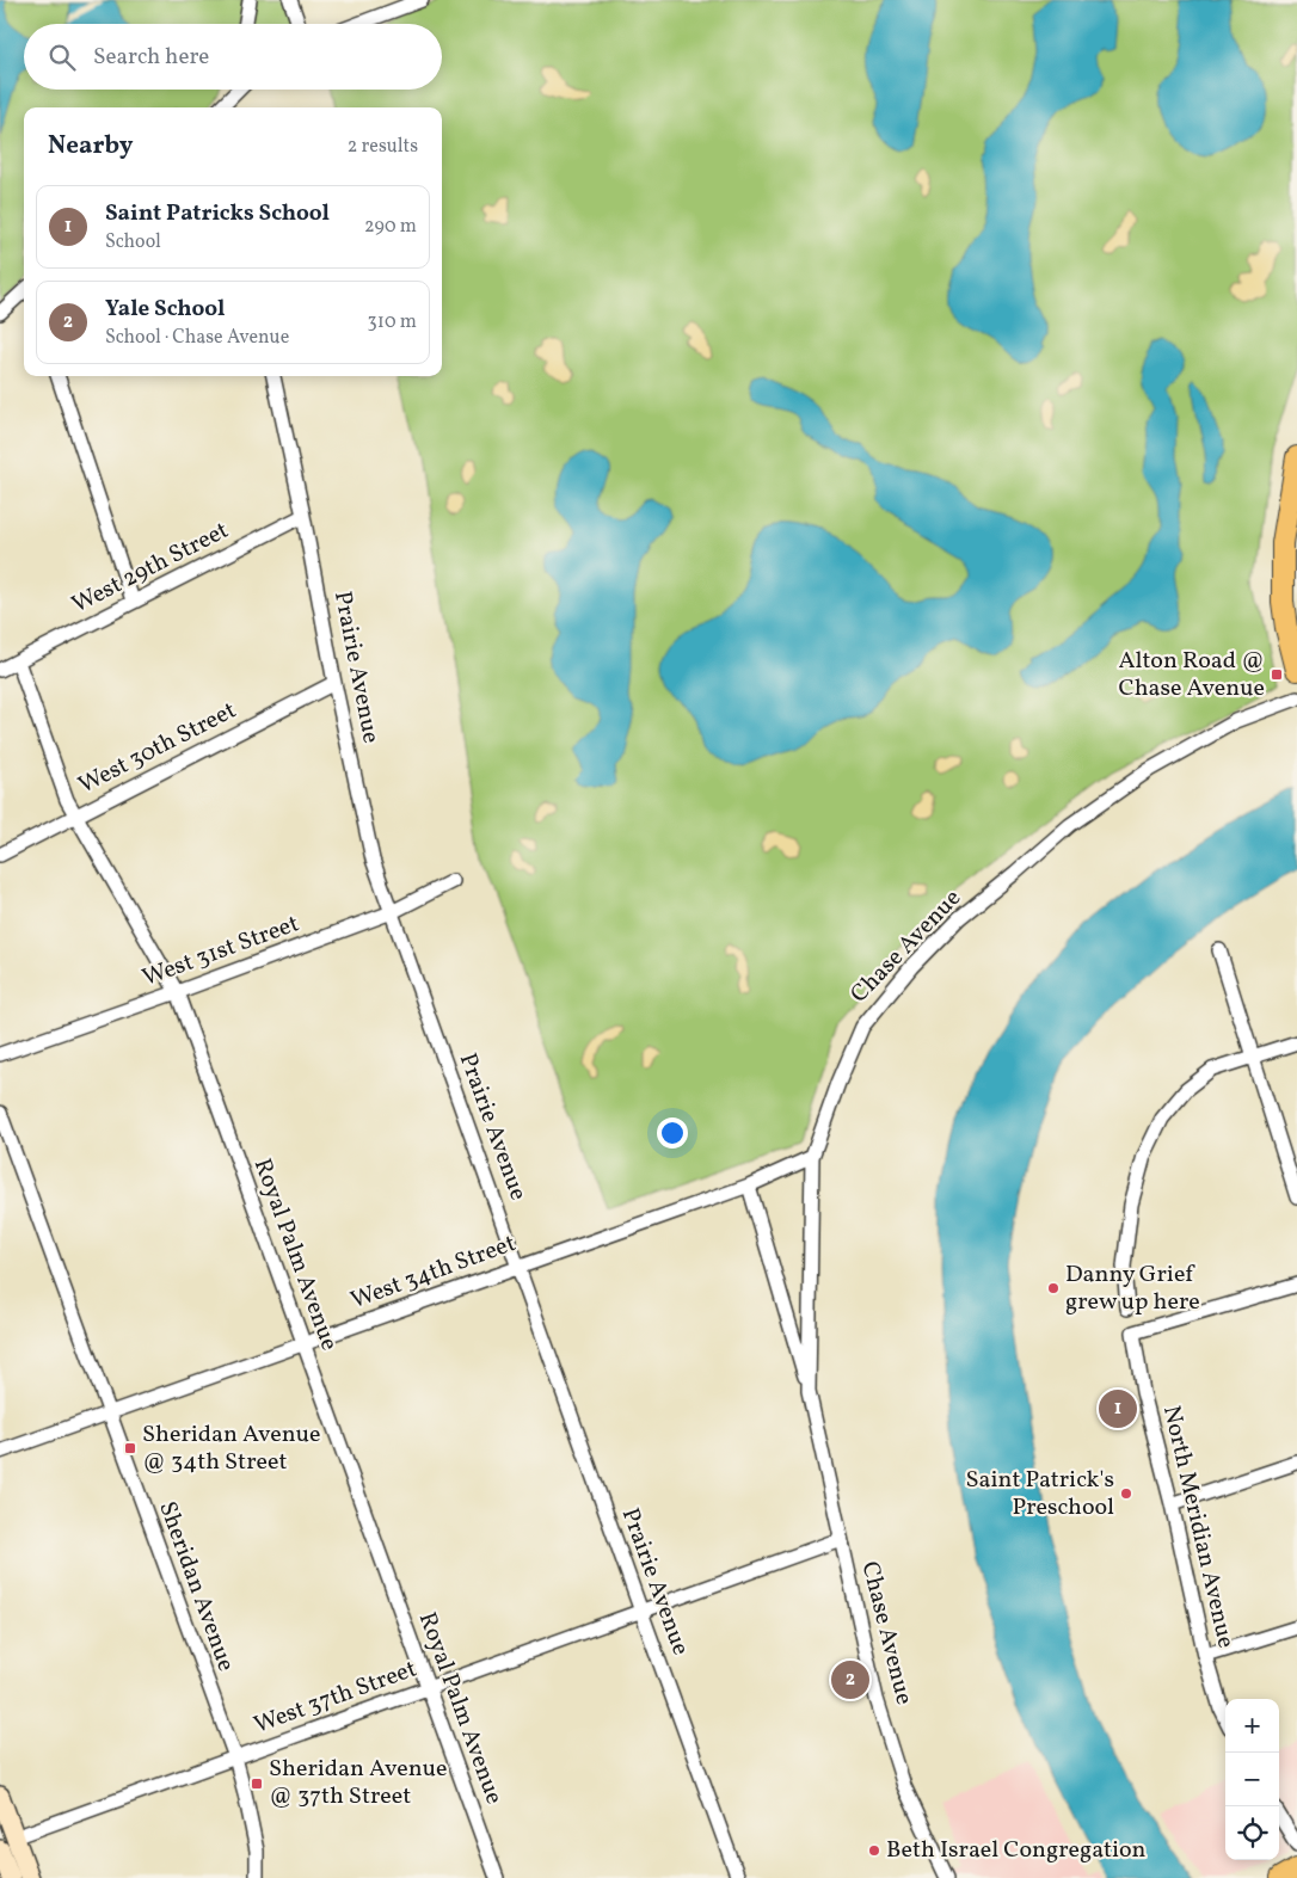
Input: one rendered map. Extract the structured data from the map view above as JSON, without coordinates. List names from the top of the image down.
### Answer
{
  "streets": {
    "street": [
      "West 29th Street",
      "Prairie Avenue",
      "West 30th Street",
      "Chase Avenue",
      "West 31st Street",
      "Royal Palm Avenue",
      "West 34th Street",
      "North Meridian Avenue",
      "Sheridan Avenue",
      "West 37th Street"
    ]
  },
  "crossings": [
    ["West 29th Street", "Prairie Avenue"],
    ["West 29th Street", "Royal Palm Avenue"],
    ["Prairie Avenue", "West 30th Street"],
    ["Prairie Avenue", "West 31st Street"],
    ["Prairie Avenue", "West 34th Street"],
    ["Prairie Avenue", "West 37th Street"],
    ["West 30th Street", "Royal Palm Avenue"],
    ["Chase Avenue", "West 34th Street"],
    ["Chase Avenue", "West 37th Street"],
    ["West 31st Street", "Royal Palm Avenue"],
    ["Royal Palm Avenue", "West 34th Street"],
    ["Royal Palm Avenue", "West 37th Street"],
    ["West 34th Street", "Sheridan Avenue"],
    ["Sheridan Avenue", "West 37th Street"]
  ],
  "places": {
    "transit": ["Alton Road @ Chase Avenue", "Sheridan Avenue @ 34th Street", "Sheridan Avenue @ 37th Street"],
    "other": ["Danny Grief grew up here", "Saint Patrick's Preschool", "Beth Israel Congregation"]
  },
  "page": {
    "search": "Search here",
    "heading": ["Nearby", "2 results"],
    "list": [
      {
        "mark": "1",
        "name": "Saint Patricks School",
        "note": "School",
        "value": "290 m"
      },
      {
        "mark": "2",
        "name": "Yale School",
        "note": "School · Chase Avenue",
        "value": "310 m"
      }
    ],
    "pins": ["1", "2"],
    "map_buttons": ["+", "−"]
  }
}
